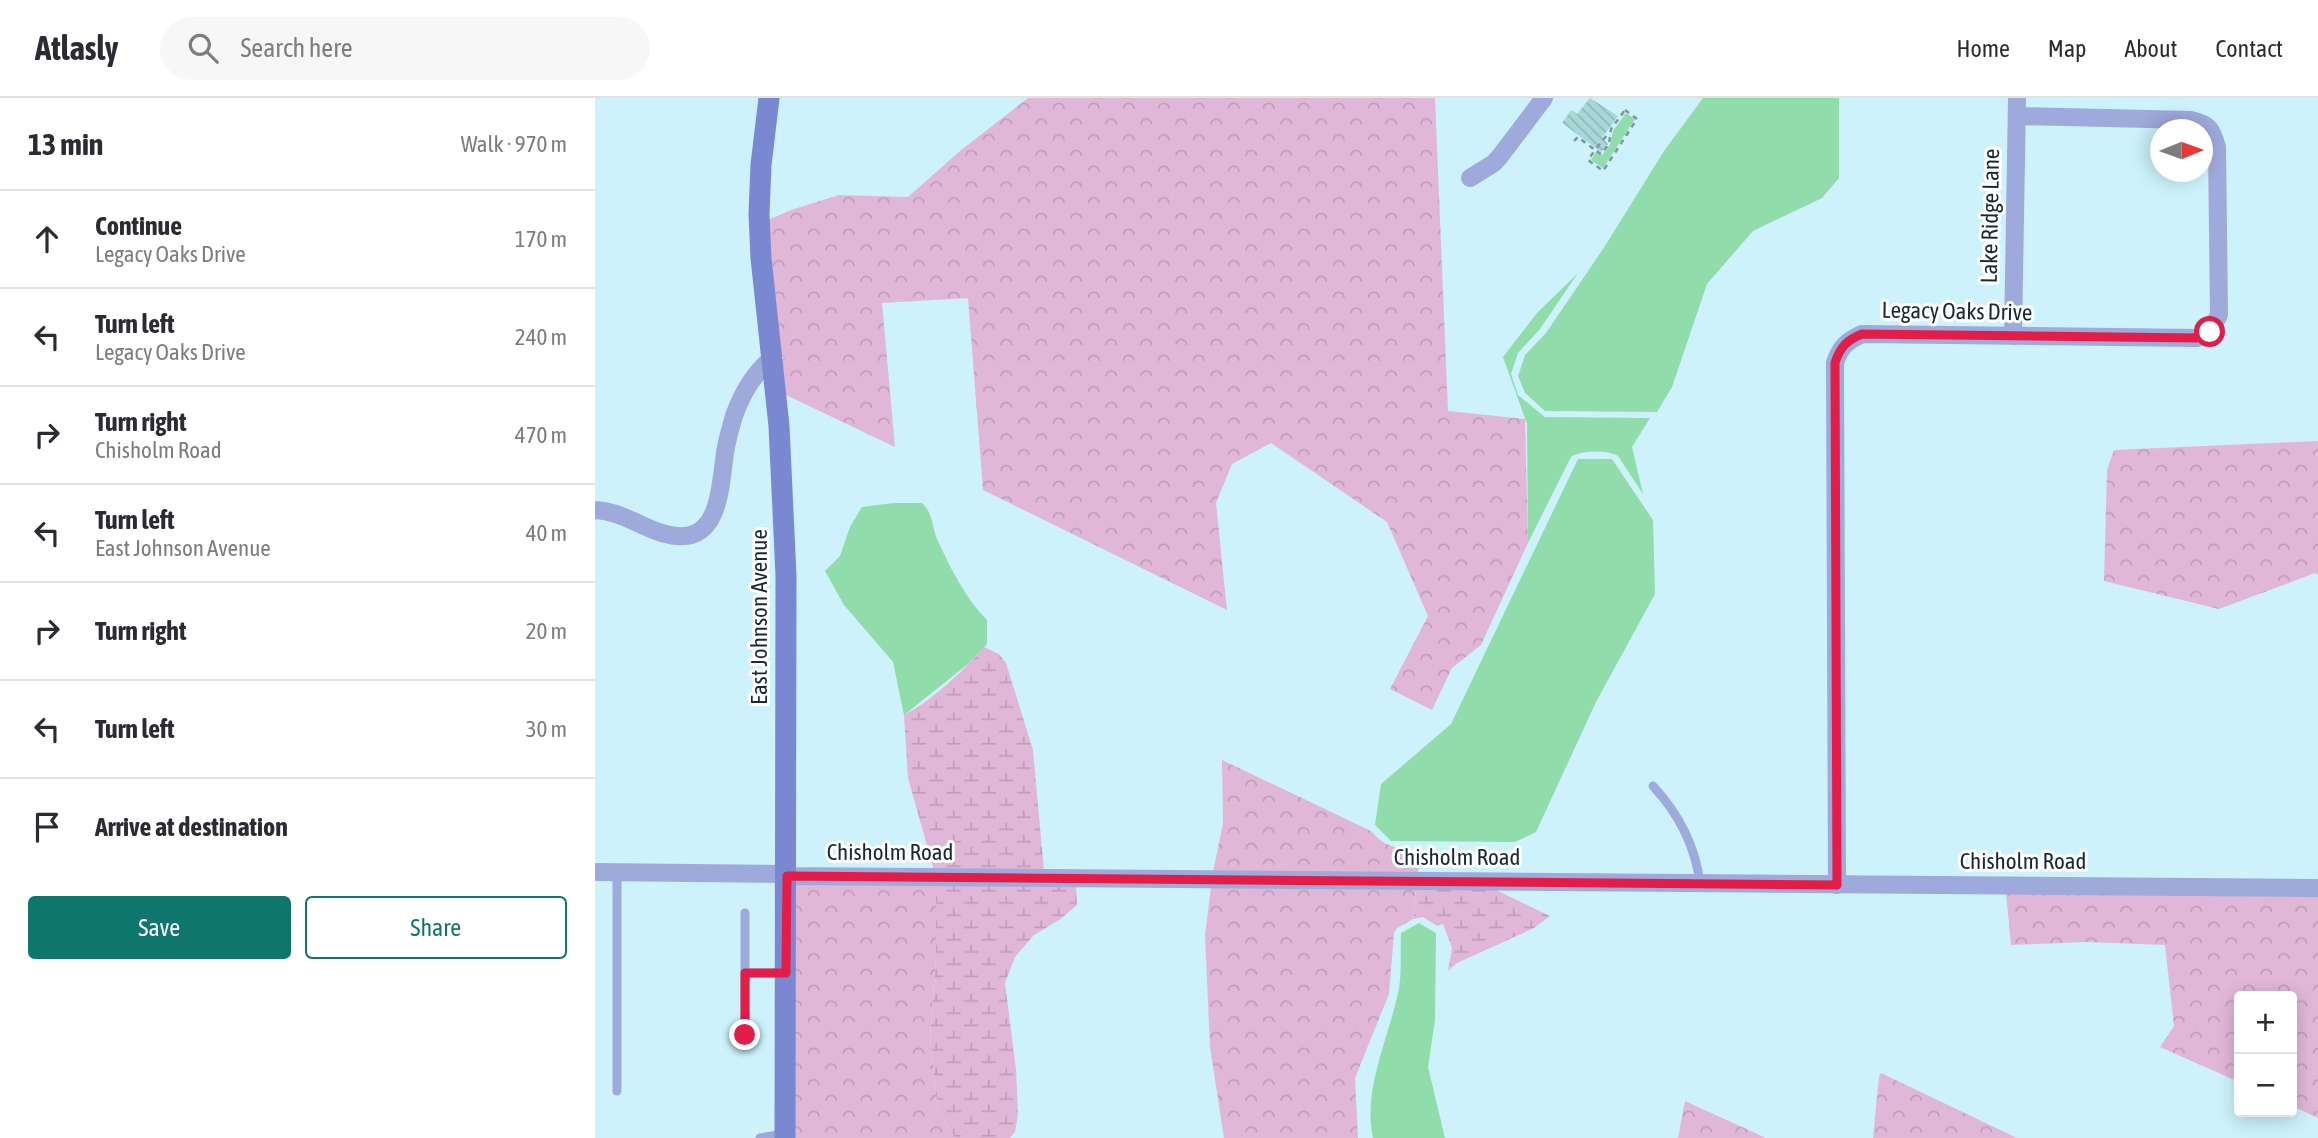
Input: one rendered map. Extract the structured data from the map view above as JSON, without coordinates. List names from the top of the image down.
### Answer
{
  "streets": {
    "main road": ["East Johnson Avenue"],
    "street": ["Lake Ridge Lane", "Legacy Oaks Drive", "Chisholm Road"]
  },
  "crossings": [
    ["Lake Ridge Lane", "Legacy Oaks Drive"],
    ["Legacy Oaks Drive", "Chisholm Road"],
    ["East Johnson Avenue", "Chisholm Road"]
  ],
  "north": "right",
  "page": {
    "header": "Atlasly",
    "search": "Search here",
    "nav": [
      "Home",
      "Map",
      "About",
      "Contact"
    ],
    "heading": ["13 min", "Walk · 970 m"],
    "list": [
      ["Continue", "Legacy Oaks Drive", "170 m"],
      ["Turn left", "Legacy Oaks Drive", "240 m"],
      ["Turn right", "Chisholm Road", "470 m"],
      ["Turn left", "East Johnson Avenue", "40 m"],
      ["Turn right", "20 m"],
      ["Turn left", "30 m"],
      "Arrive at destination"
    ],
    "buttons": ["Save", "Share"],
    "map_buttons": ["+", "−"]
  }
}
